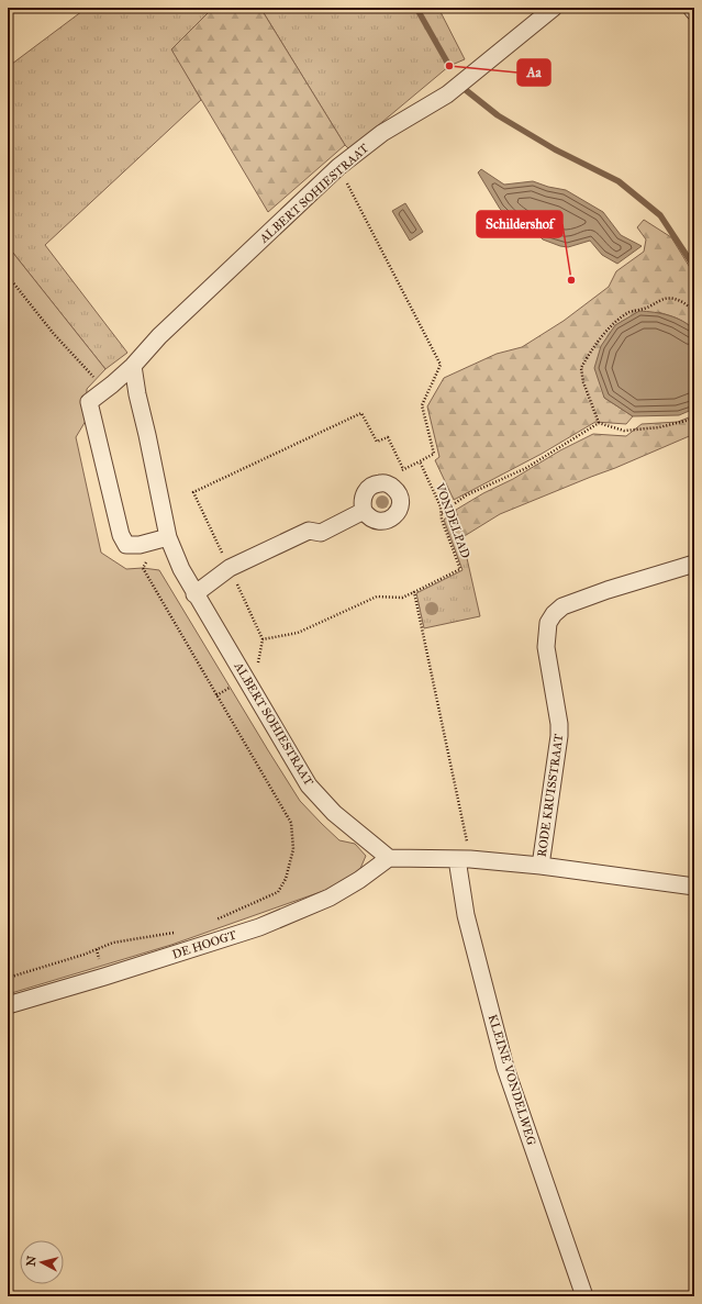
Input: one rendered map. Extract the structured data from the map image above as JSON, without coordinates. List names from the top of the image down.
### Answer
{
  "streets": {
    "street": [
      "ALBERT SOHIESTRAAT",
      "RODE KRUISSTRAAT",
      "DE HOOGT",
      "KLEINE VONDELWEG"
    ],
    "path": ["VONDELPAD"]
  },
  "crossings": [
    ["ALBERT SOHIESTRAAT", "VONDELPAD"],
    ["ALBERT SOHIESTRAAT", "DE HOOGT"]
  ],
  "places": ["Aa", "Schildershof"],
  "north": "left"
}
